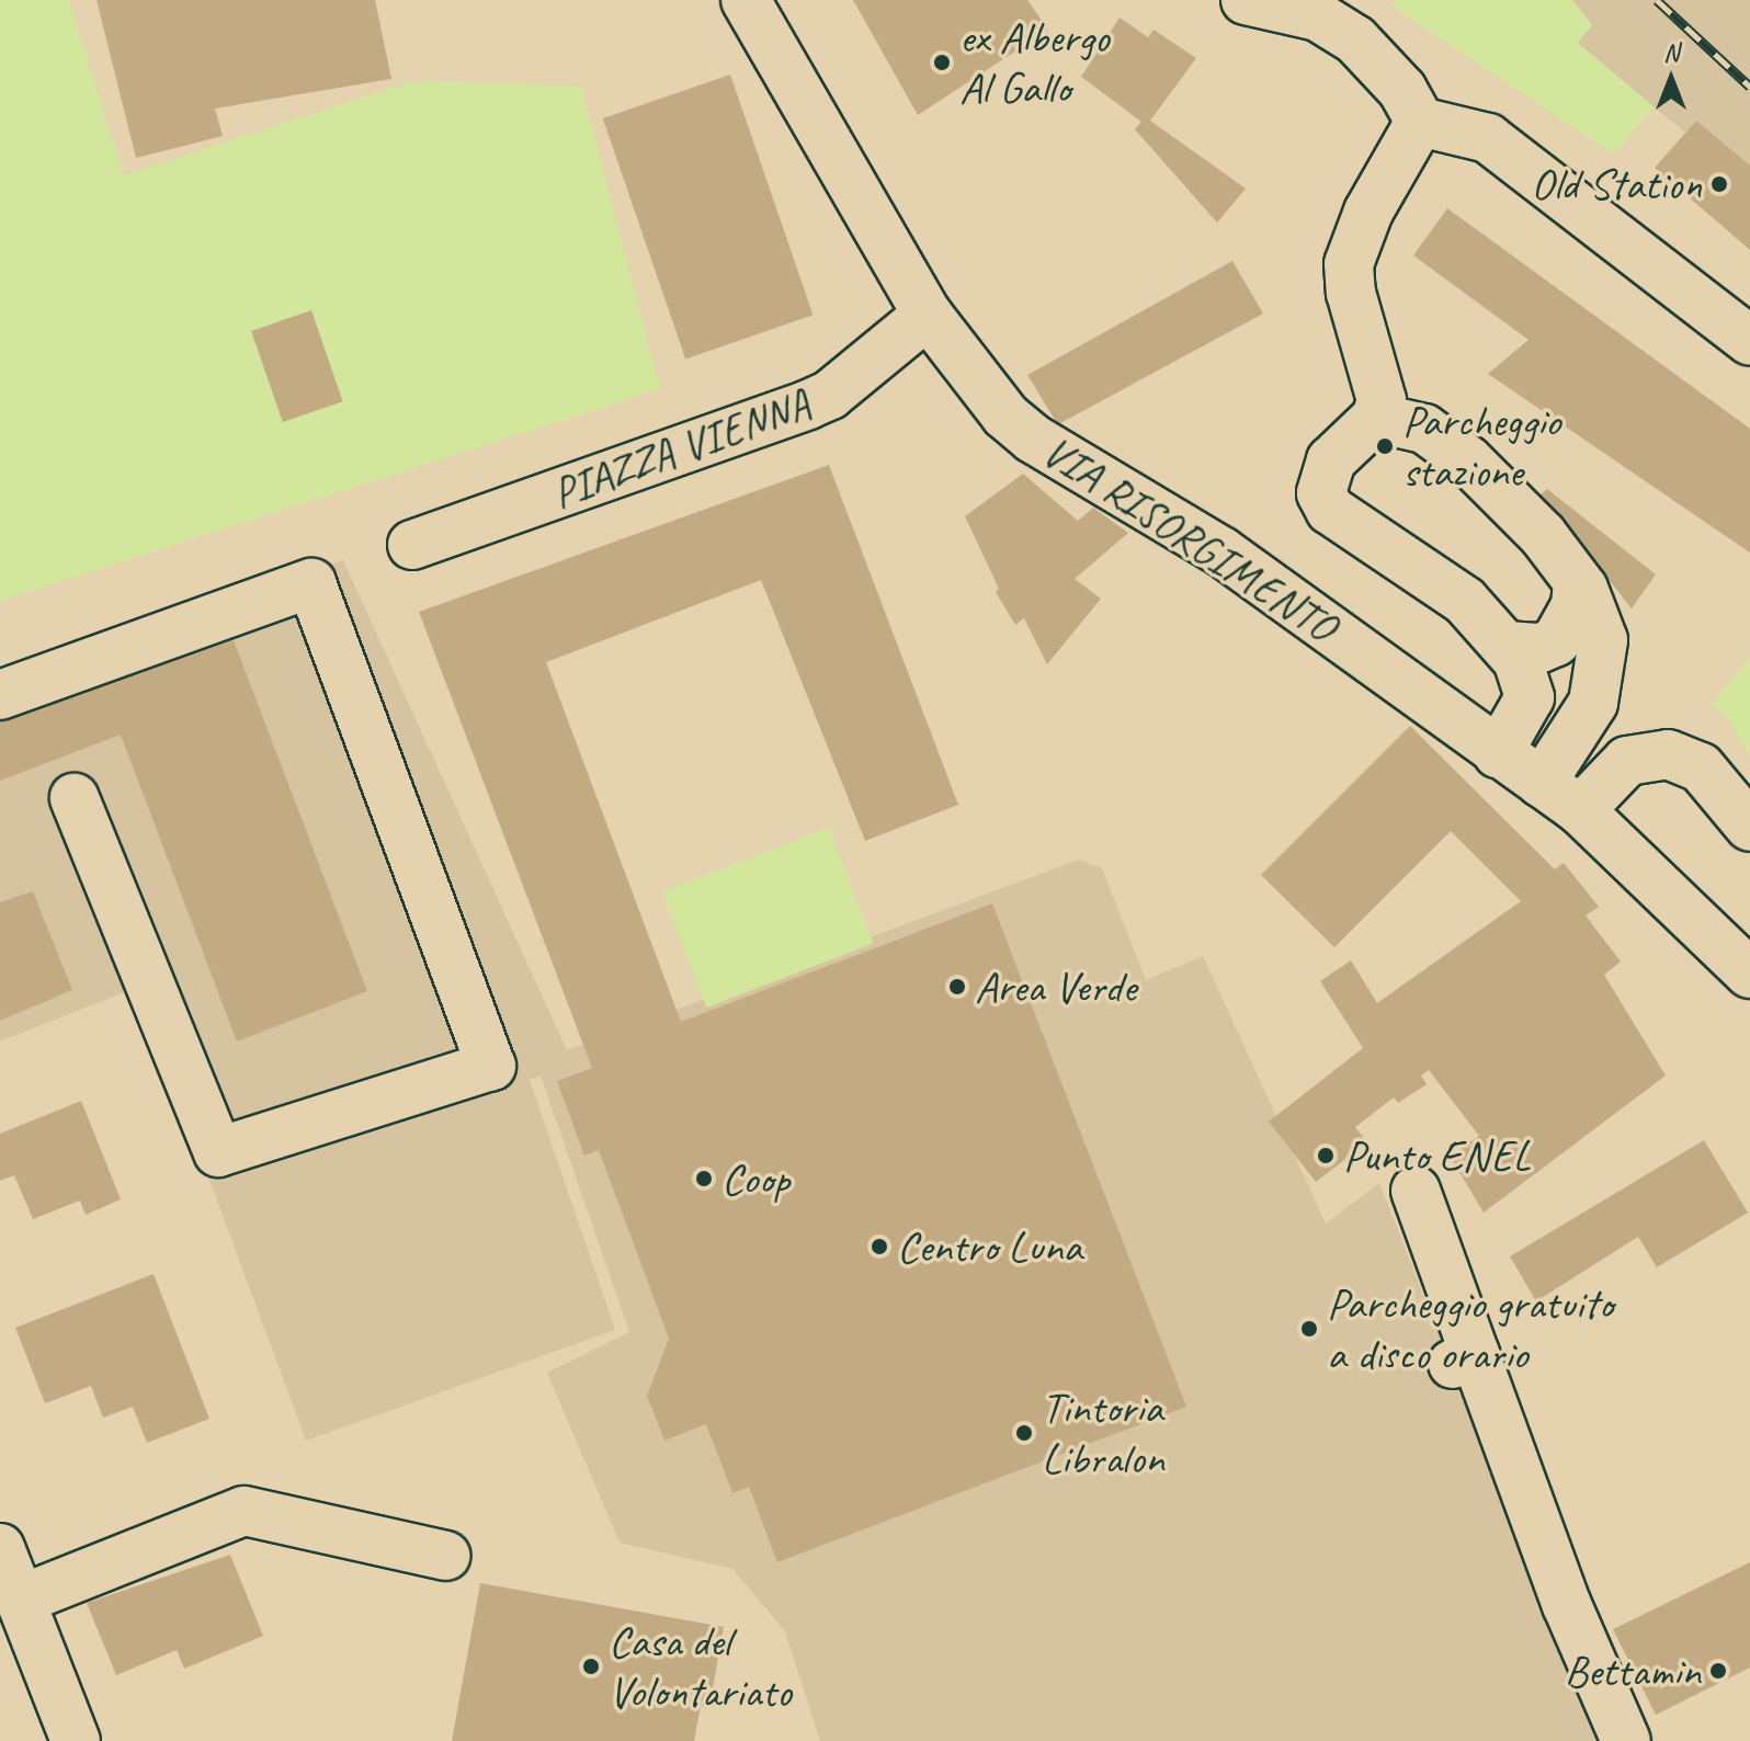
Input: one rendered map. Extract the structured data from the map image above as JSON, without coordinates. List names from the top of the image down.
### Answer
{
  "streets": {
    "street": ["PIAZZA VIENNA", "VIA RISORGIMENTO"]
  },
  "crossings": [
    ["PIAZZA VIENNA", "VIA RISORGIMENTO"]
  ],
  "places": [
    "ex Albergo Al Gallo",
    "Old Station",
    "Parcheggio stazione",
    "Area Verde",
    "Punto ENEL",
    "Coop",
    "Centro Luna",
    "Parcheggio gratuito a disco orario",
    "Tintoria Libralon",
    "Casa del Volontariato",
    "Bettamin"
  ],
  "north": "top"
}
